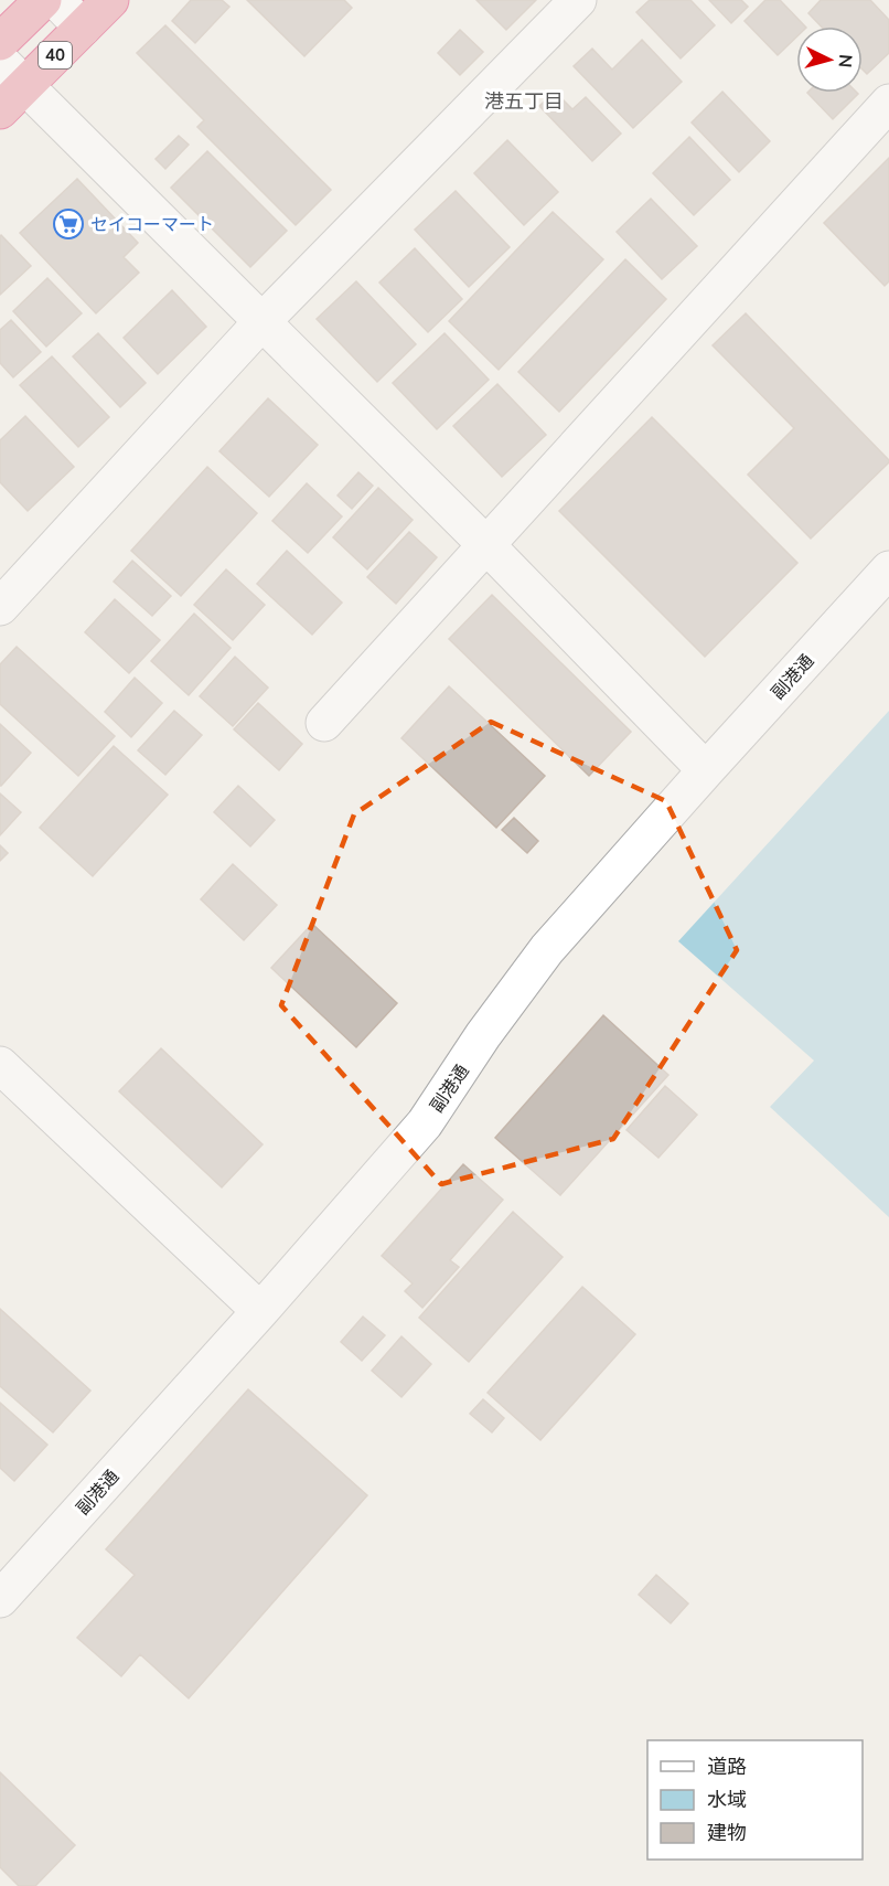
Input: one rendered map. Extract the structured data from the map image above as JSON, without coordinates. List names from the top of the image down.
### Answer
{
  "streets": {
    "highway": ["40"],
    "street": ["副港通"]
  },
  "districts": ["港五丁目"],
  "places": {
    "supermarket": ["セイコーマート"]
  },
  "legend": ["道路", "水域", "建物"],
  "north": "right"
}
